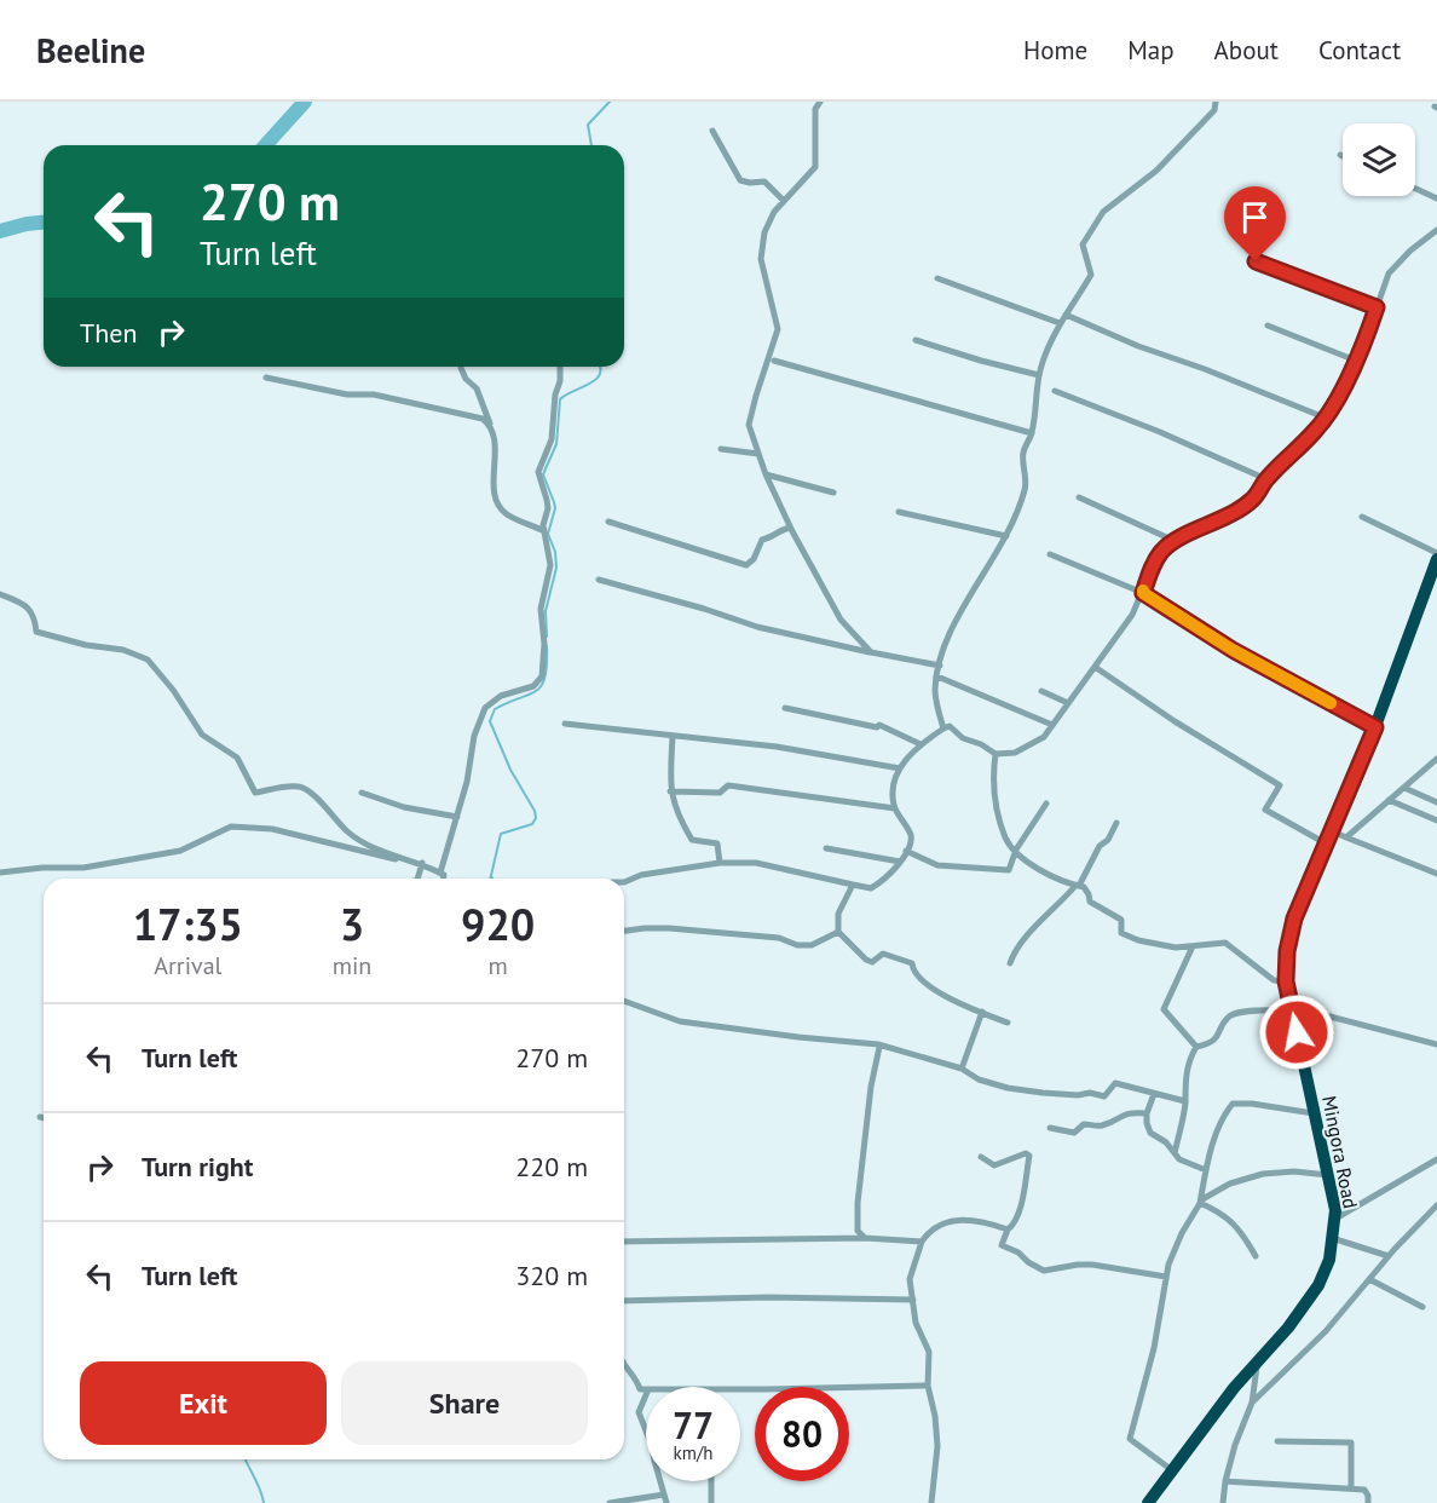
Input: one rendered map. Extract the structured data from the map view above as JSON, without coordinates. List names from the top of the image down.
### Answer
{
  "streets": {
    "highway": ["Mingora Road"]
  },
  "page": {
    "header": "Beeline",
    "nav": [
      "Home",
      "Map",
      "About",
      "Contact"
    ],
    "turn": ["270 m", "Turn left"],
    "then": "Then",
    "eta": [
      "17:35",
      "Arrival",
      "3",
      "min",
      "920",
      "m"
    ],
    "list": [
      {
        "name": "Turn left",
        "value": "270 m"
      },
      {
        "name": "Turn right",
        "value": "220 m"
      },
      {
        "name": "Turn left",
        "value": "320 m"
      }
    ],
    "buttons": ["Exit", "Share"],
    "speed": "77 km/h",
    "limit": "80"
  }
}
